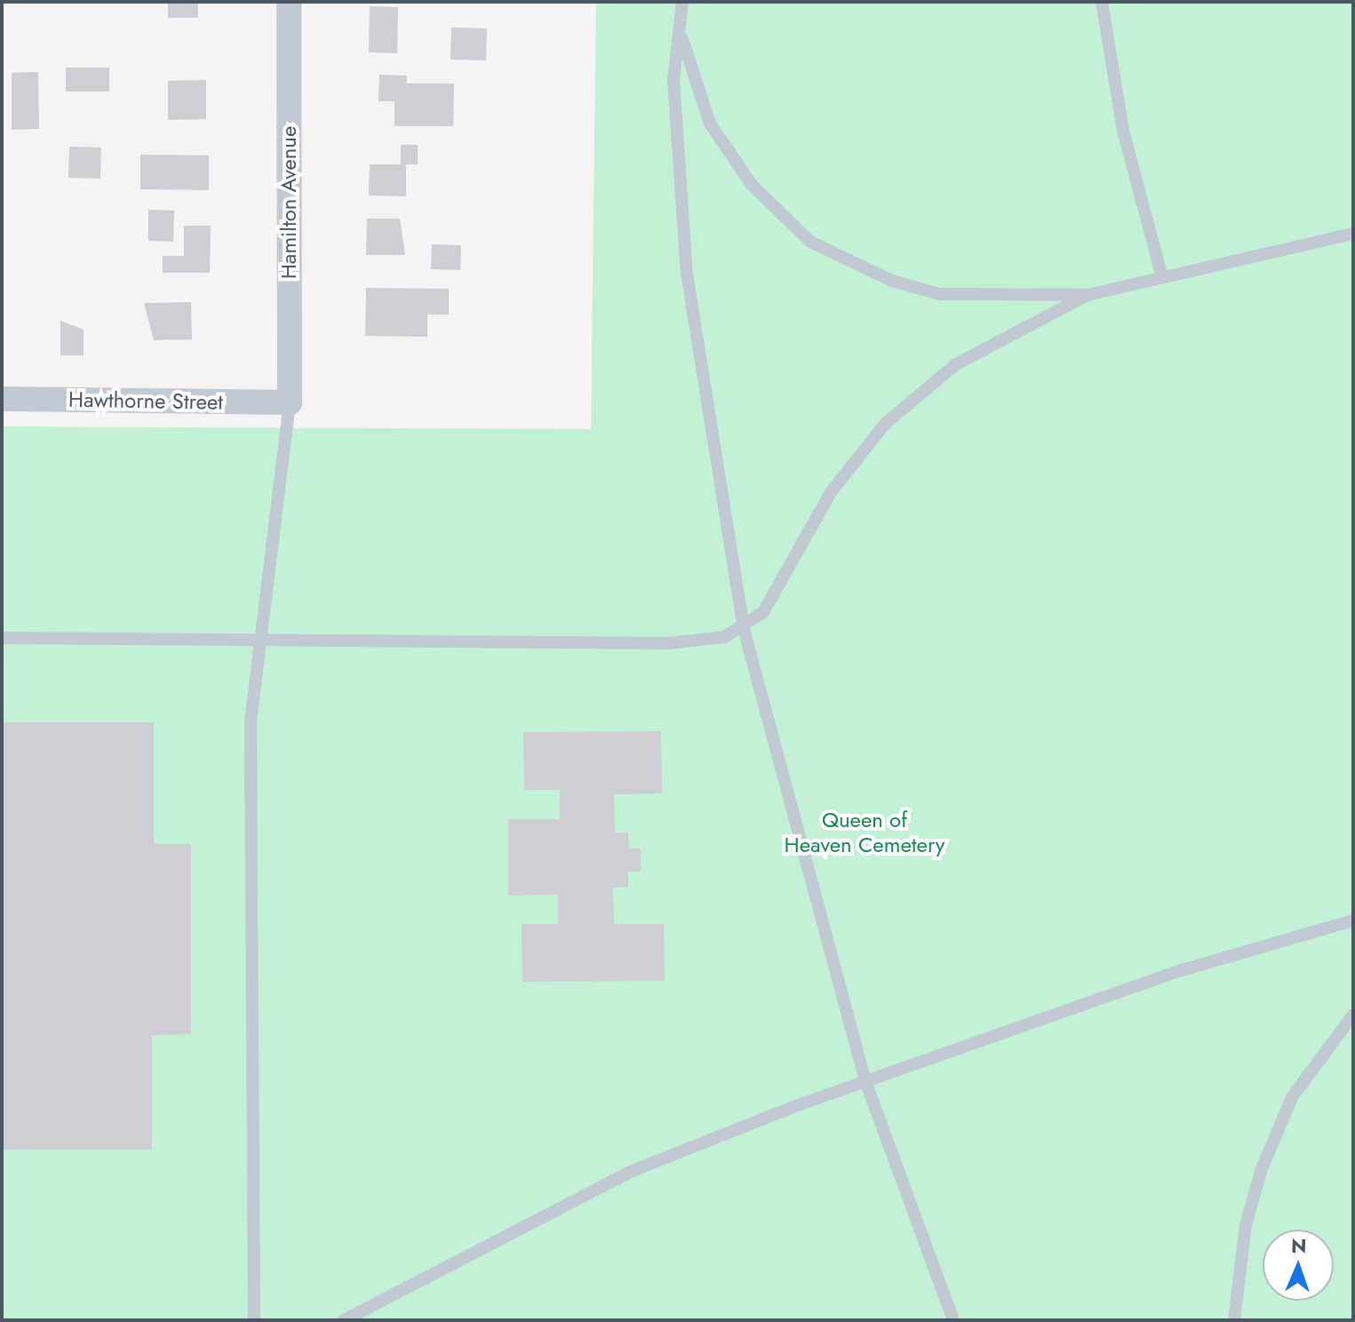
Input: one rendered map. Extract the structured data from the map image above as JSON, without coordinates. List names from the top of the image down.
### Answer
{
  "streets": {
    "street": ["Hamilton Avenue", "Hawthorne Street"]
  },
  "crossings": [
    ["Hamilton Avenue", "Hawthorne Street"]
  ],
  "parks": ["Queen of Heaven Cemetery"],
  "north": "top"
}
